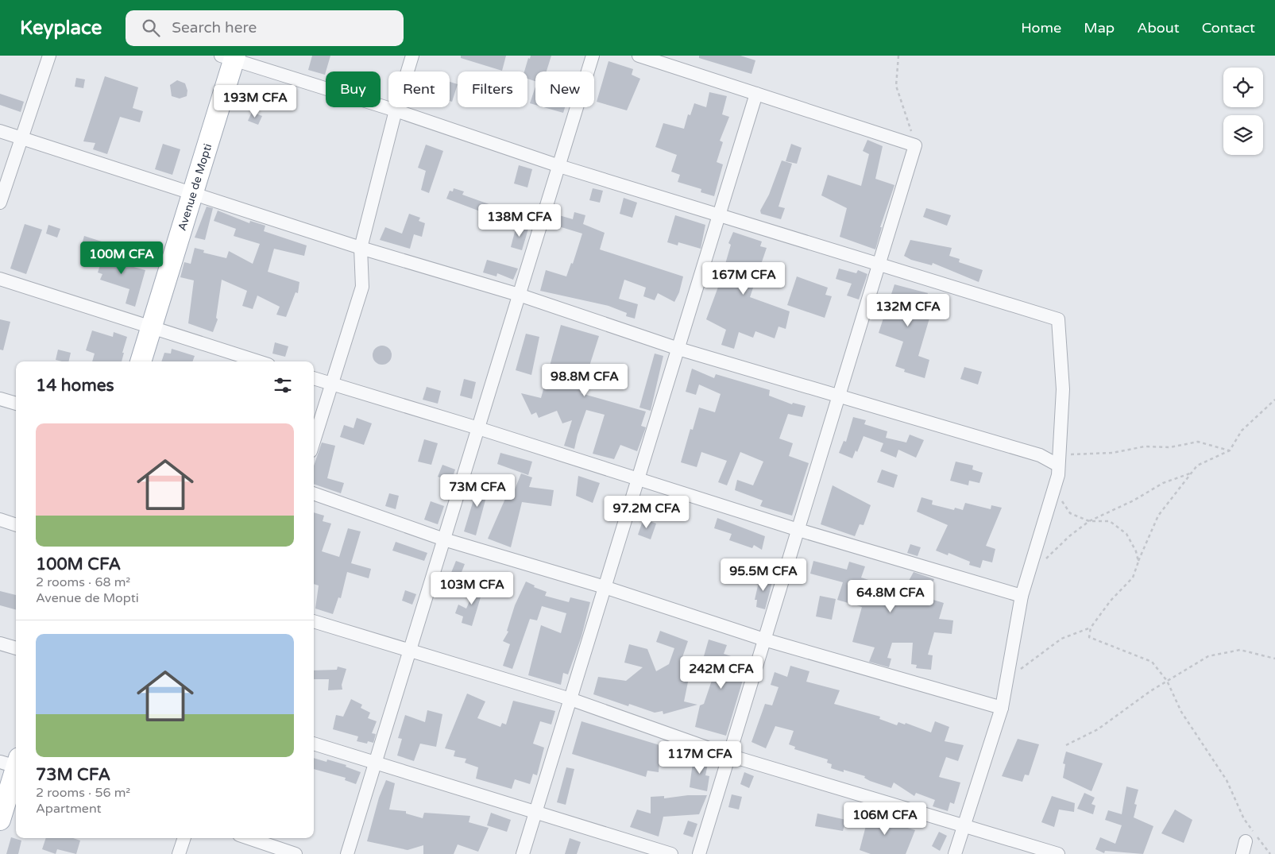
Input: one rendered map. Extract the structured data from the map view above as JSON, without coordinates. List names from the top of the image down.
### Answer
{
  "streets": {
    "main road": ["Avenue de Mopti"]
  },
  "page": {
    "header": "Keyplace",
    "search": "Search here",
    "nav": [
      "Home",
      "Map",
      "About",
      "Contact"
    ],
    "chip": [
      "Buy",
      "Rent",
      "Filters",
      "New"
    ],
    "price": [
      "193M CFA",
      "138M CFA",
      "100M CFA",
      "167M CFA",
      "132M CFA",
      "98.8M CFA",
      "73M CFA",
      "97.2M CFA",
      "95.5M CFA",
      "103M CFA",
      "64.8M CFA",
      "242M CFA",
      "117M CFA",
      "106M CFA"
    ],
    "heading": "14 homes",
    "list": [
      {
        "name": "100M CFA",
        "note": "2 rooms · 68 m² · Avenue de Mopti"
      },
      {
        "name": "73M CFA",
        "note": "2 rooms · 56 m² · Apartment"
      }
    ]
  }
}
